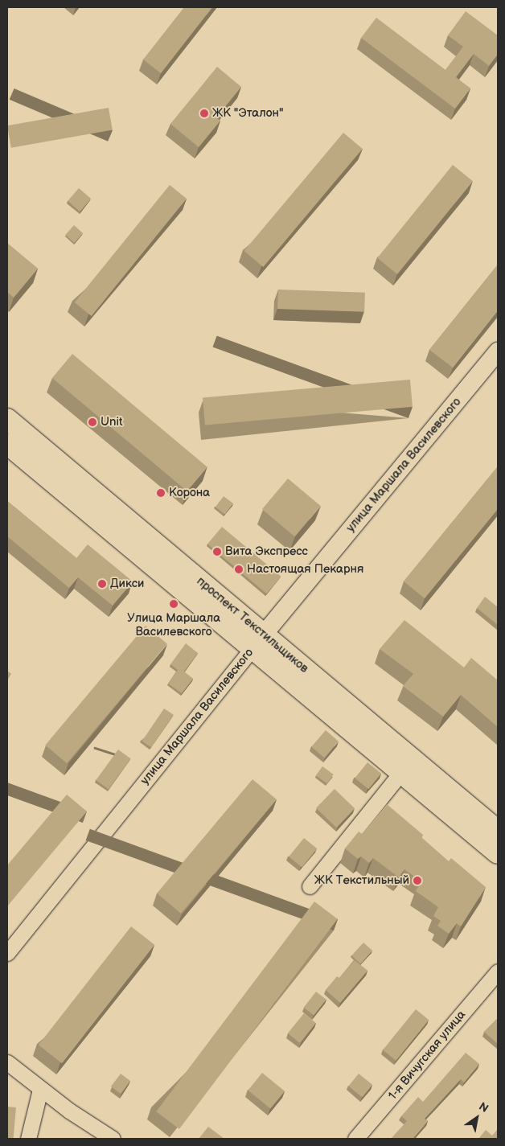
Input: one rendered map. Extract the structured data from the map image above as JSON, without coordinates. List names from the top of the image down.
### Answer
{
  "streets": {
    "main road": ["проспект Текстильщиков"],
    "street": ["улица Маршала Василевского", "1-я Вичугская улица"]
  },
  "crossings": [
    ["улица Маршала Василевского", "проспект Текстильщиков"]
  ],
  "places": [
    "ЖК \"Эталон\"",
    "Unit",
    "Корона",
    "Вита Экспресс",
    "Настоящая Пекарня",
    "Дикси",
    "Улица Маршала Василевского",
    "ЖК Текстильный"
  ],
  "north": "top right"
}
